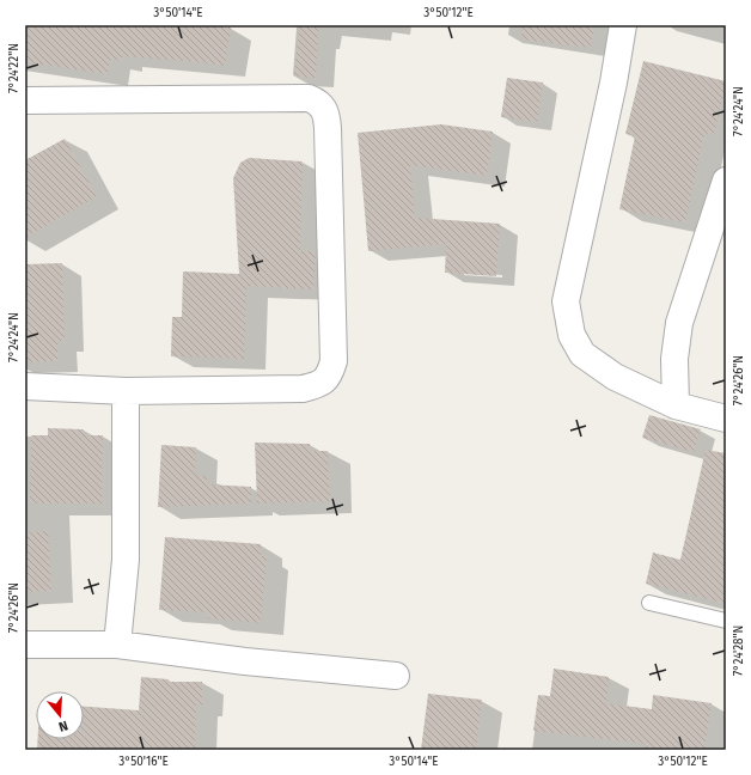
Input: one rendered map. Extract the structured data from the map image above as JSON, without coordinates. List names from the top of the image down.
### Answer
{
  "north": "bottom",
  "coordinates": [
    "3°50'14\"E",
    "3°50'12\"E",
    "7°24'22\"N",
    "7°24'24\"N",
    "7°24'26\"N",
    "7°24'28\"N",
    "3°50'16\"E"
  ]
}
